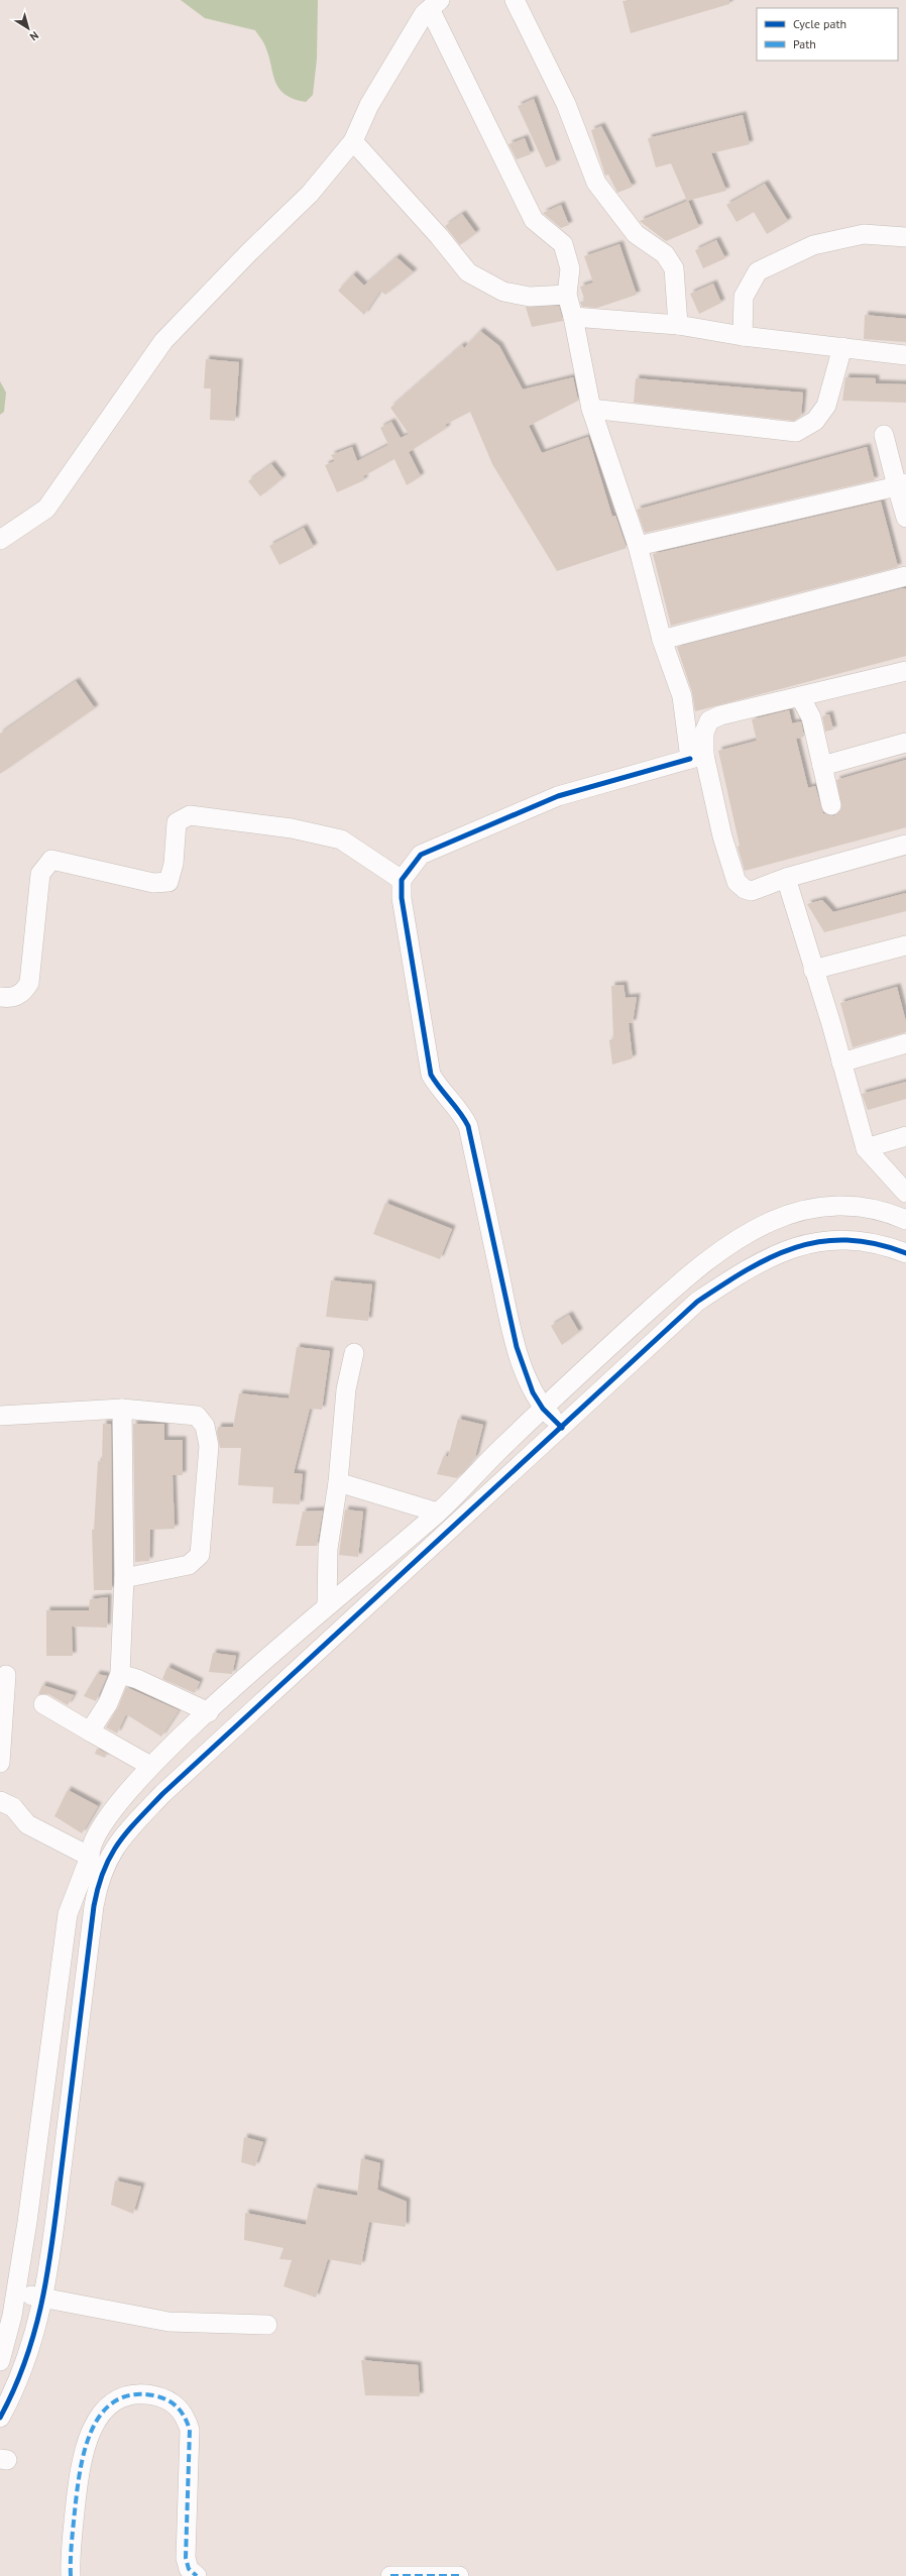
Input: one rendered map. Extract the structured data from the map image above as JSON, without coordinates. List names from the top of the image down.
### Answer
{
  "legend": ["Cycle path", "Path"],
  "north": "bottom right"
}
